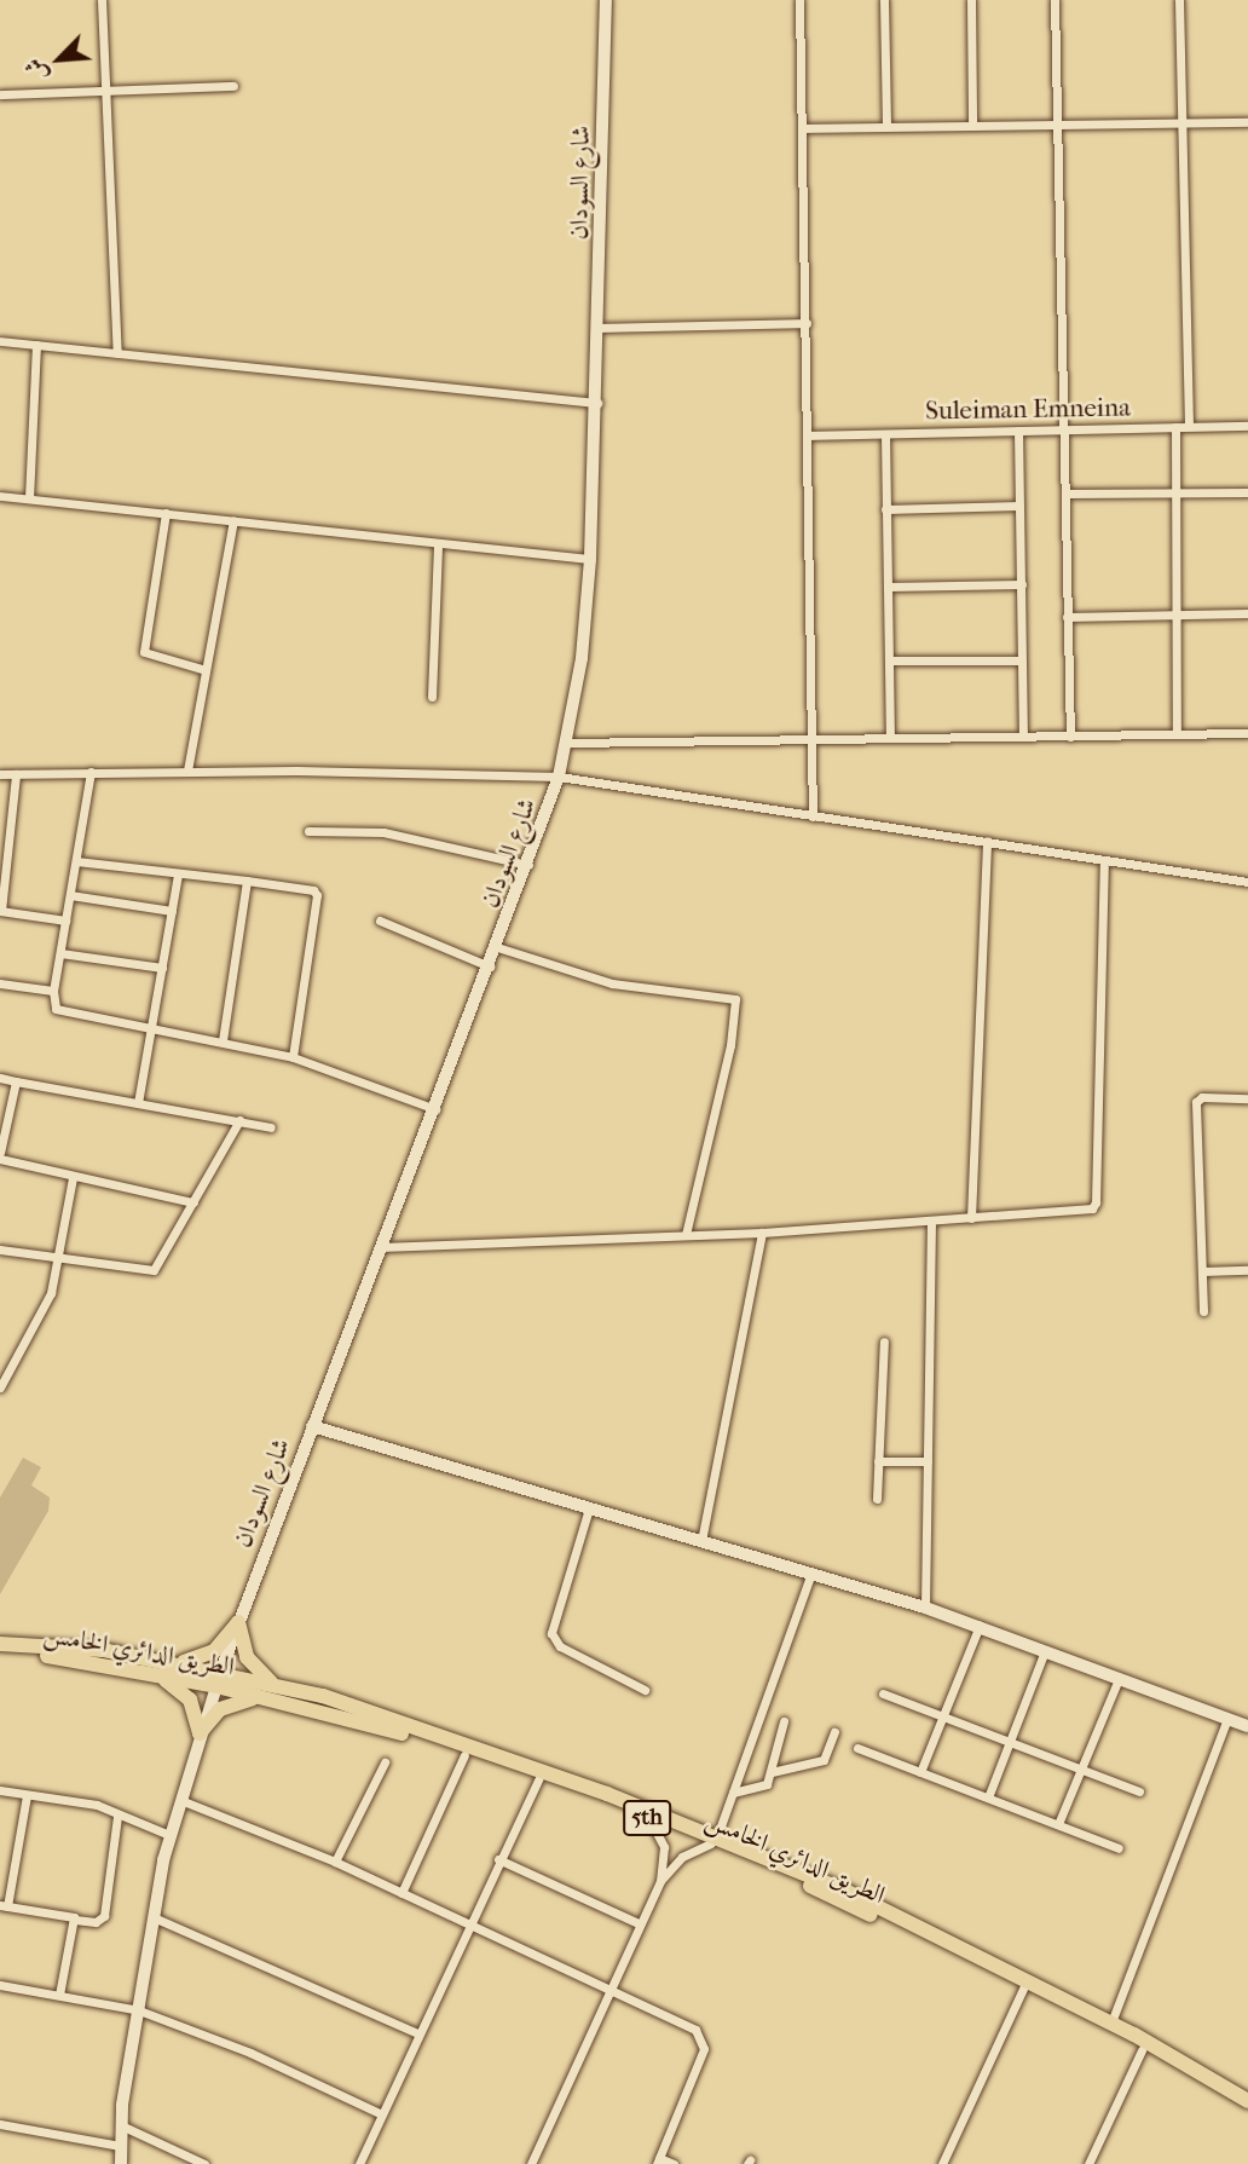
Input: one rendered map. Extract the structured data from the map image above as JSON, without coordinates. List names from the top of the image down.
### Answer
{
  "streets": {
    "main road": ["شارع السودان", "الطريق الدائري الخامس", "5th"],
    "street": ["Suleiman Emneina"]
  },
  "crossings": [
    ["شارع السودان", "الطريق الدائري الخامس"]
  ],
  "north": "bottom left"
}
